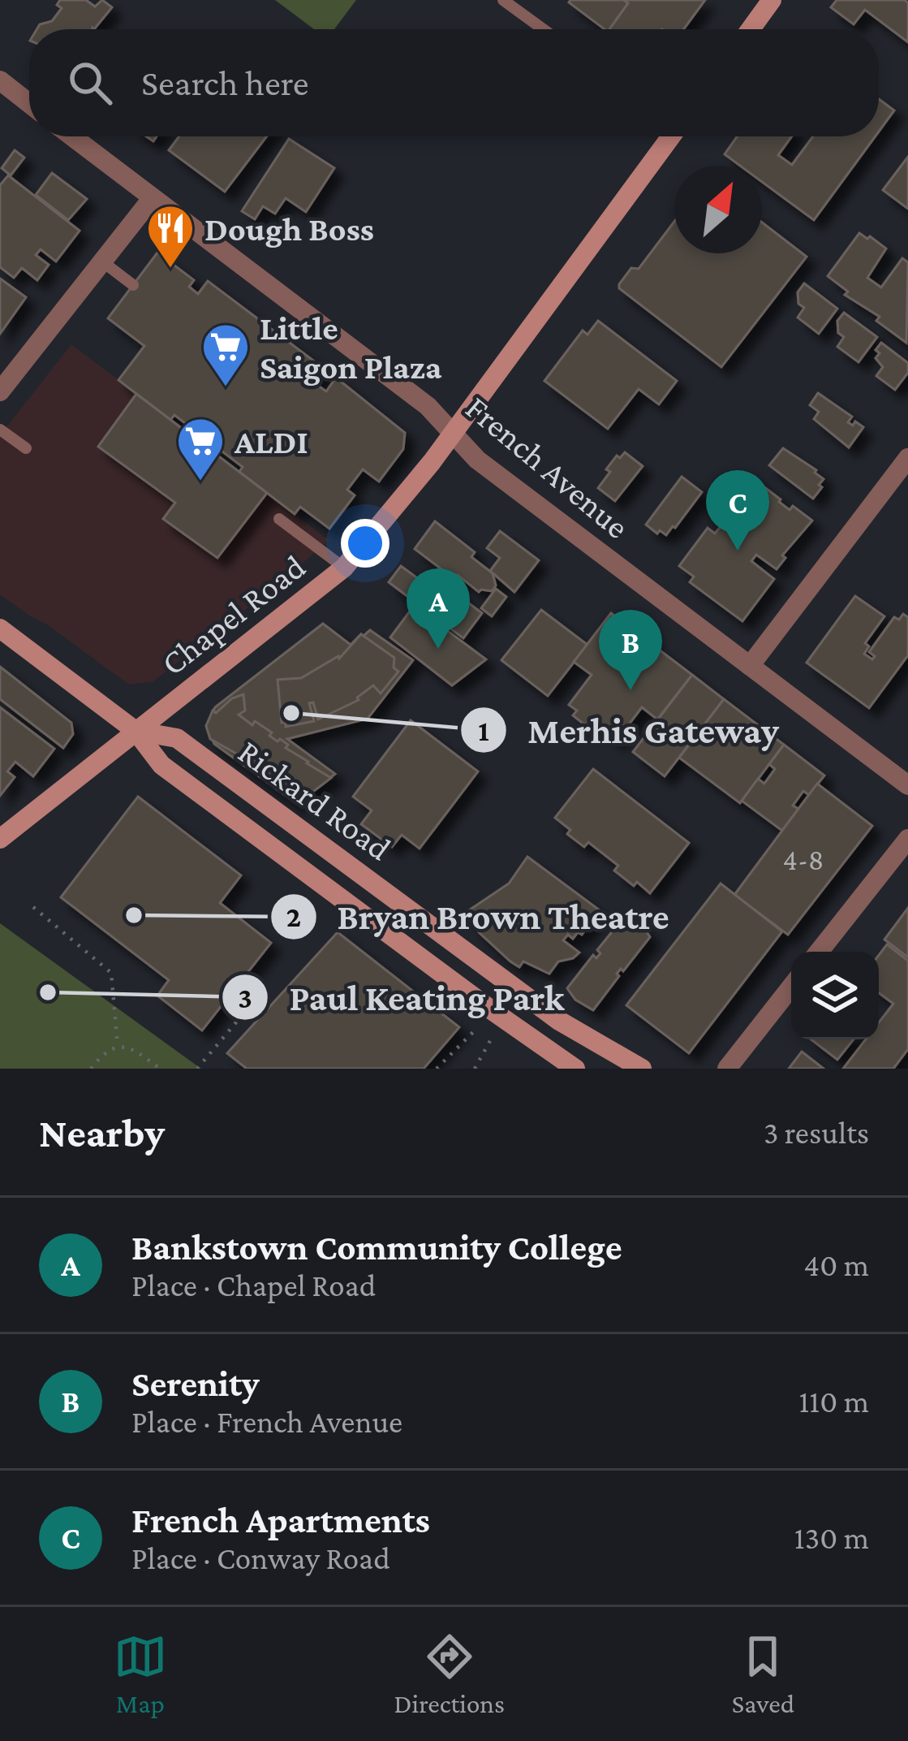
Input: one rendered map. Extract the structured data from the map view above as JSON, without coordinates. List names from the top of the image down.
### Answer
{
  "streets": {
    "main road": ["Chapel Road", "Rickard Road"],
    "street": ["French Avenue"]
  },
  "crossings": [
    ["French Avenue", "Chapel Road"],
    ["Chapel Road", "Rickard Road"]
  ],
  "places": {
    "restaurant": ["Dough Boss"],
    "supermarket": ["Little Saigon Plaza", "ALDI"],
    "other": ["Merhis Gateway", "Bryan Brown Theatre", "Paul Keating Park"]
  },
  "house_numbers": ["4-8"],
  "north": "top right",
  "page": {
    "search": "Search here",
    "pins": ["C", "A", "B"],
    "heading": ["Nearby", "3 results"],
    "list": [
      {
        "mark": "A",
        "name": "Bankstown Community College",
        "note": "Place · Chapel Road",
        "value": "40 m"
      },
      {
        "mark": "B",
        "name": "Serenity",
        "note": "Place · French Avenue",
        "value": "110 m"
      },
      {
        "mark": "C",
        "name": "French Apartments",
        "note": "Place · Conway Road",
        "value": "130 m"
      }
    ],
    "nav": ["Map", "Directions", "Saved"]
  }
}
